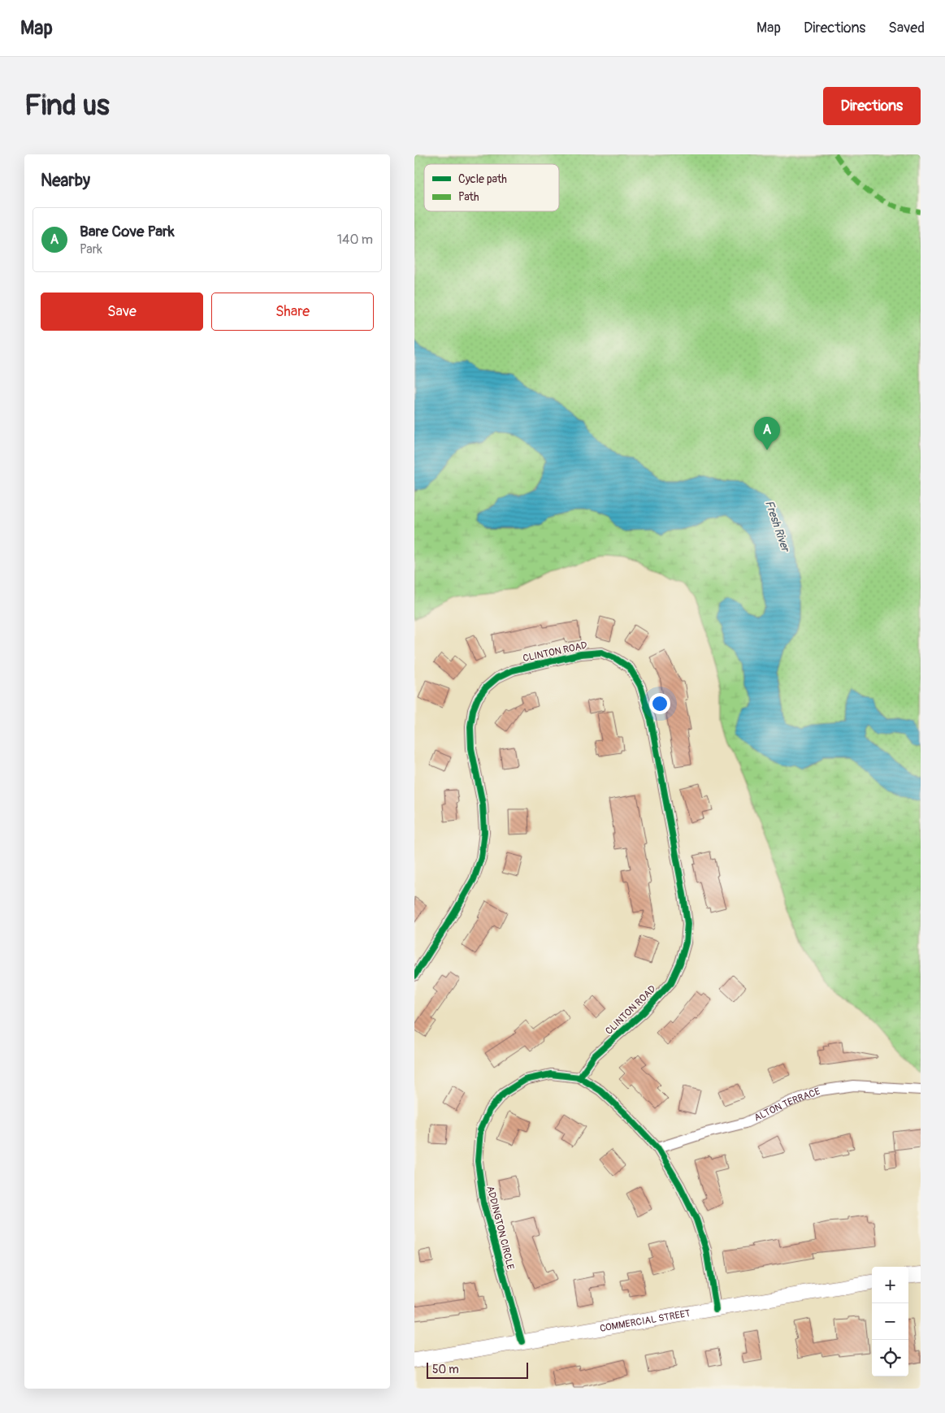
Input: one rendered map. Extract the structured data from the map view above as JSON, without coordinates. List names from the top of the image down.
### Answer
{
  "streets": {
    "main road": ["COMMERCIAL STREET"],
    "street": ["CLINTON ROAD", "ALTON TERRACE", "ADDINGTON CIRCLE"]
  },
  "crossings": [
    ["CLINTON ROAD", "ADDINGTON CIRCLE"],
    ["ALTON TERRACE", "ADDINGTON CIRCLE"],
    ["ADDINGTON CIRCLE", "COMMERCIAL STREET"]
  ],
  "water": ["Fresh River"],
  "legend": ["Cycle path", "Path"],
  "scale_bar": "50 m",
  "page": {
    "header": "Map",
    "nav": ["Map", "Directions", "Saved"],
    "buttons": [
      "Directions",
      ["Save", "Share"]
    ],
    "title": "Find us",
    "heading": "Nearby",
    "list": [
      {
        "mark": "A",
        "name": "Bare Cove Park",
        "note": "Park",
        "value": "140 m"
      }
    ],
    "pins": "A",
    "map_buttons": ["+", "−"],
    "scale": "50 m"
  }
}
